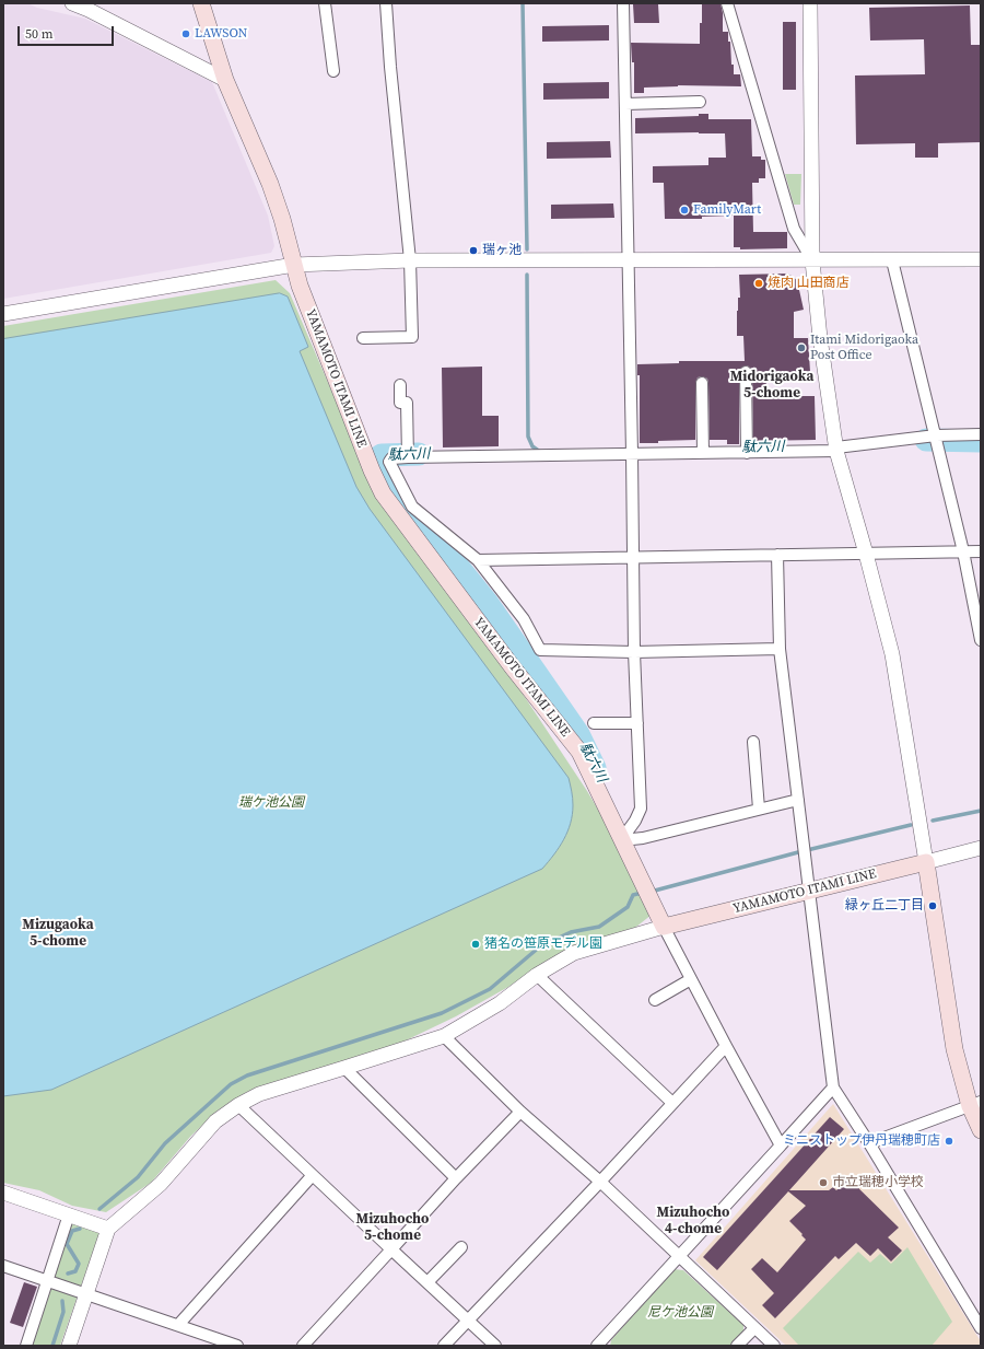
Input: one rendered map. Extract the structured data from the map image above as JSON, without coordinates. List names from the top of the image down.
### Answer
{
  "streets": {
    "main road": ["YAMAMOTO ITAMI LINE"]
  },
  "districts": [
    "Midorigaoka 5-chome",
    "Mizugaoka 5-chome",
    "Mizuhocho 4-chome",
    "Mizuhocho 5-chome"
  ],
  "water": ["駄六川"],
  "parks": ["瑞ケ池公園", "尼ケ池公園"],
  "places": [
    "LAWSON",
    "FamilyMart",
    "瑞ヶ池",
    "焼肉 山田商店",
    "Itami Midorigaoka Post Office",
    "緑ヶ丘二丁目",
    "猪名の笹原モデル園",
    "ミニストップ伊丹瑞穂町店",
    "市立瑞穂小学校"
  ],
  "scale_bar": "50 m"
}
